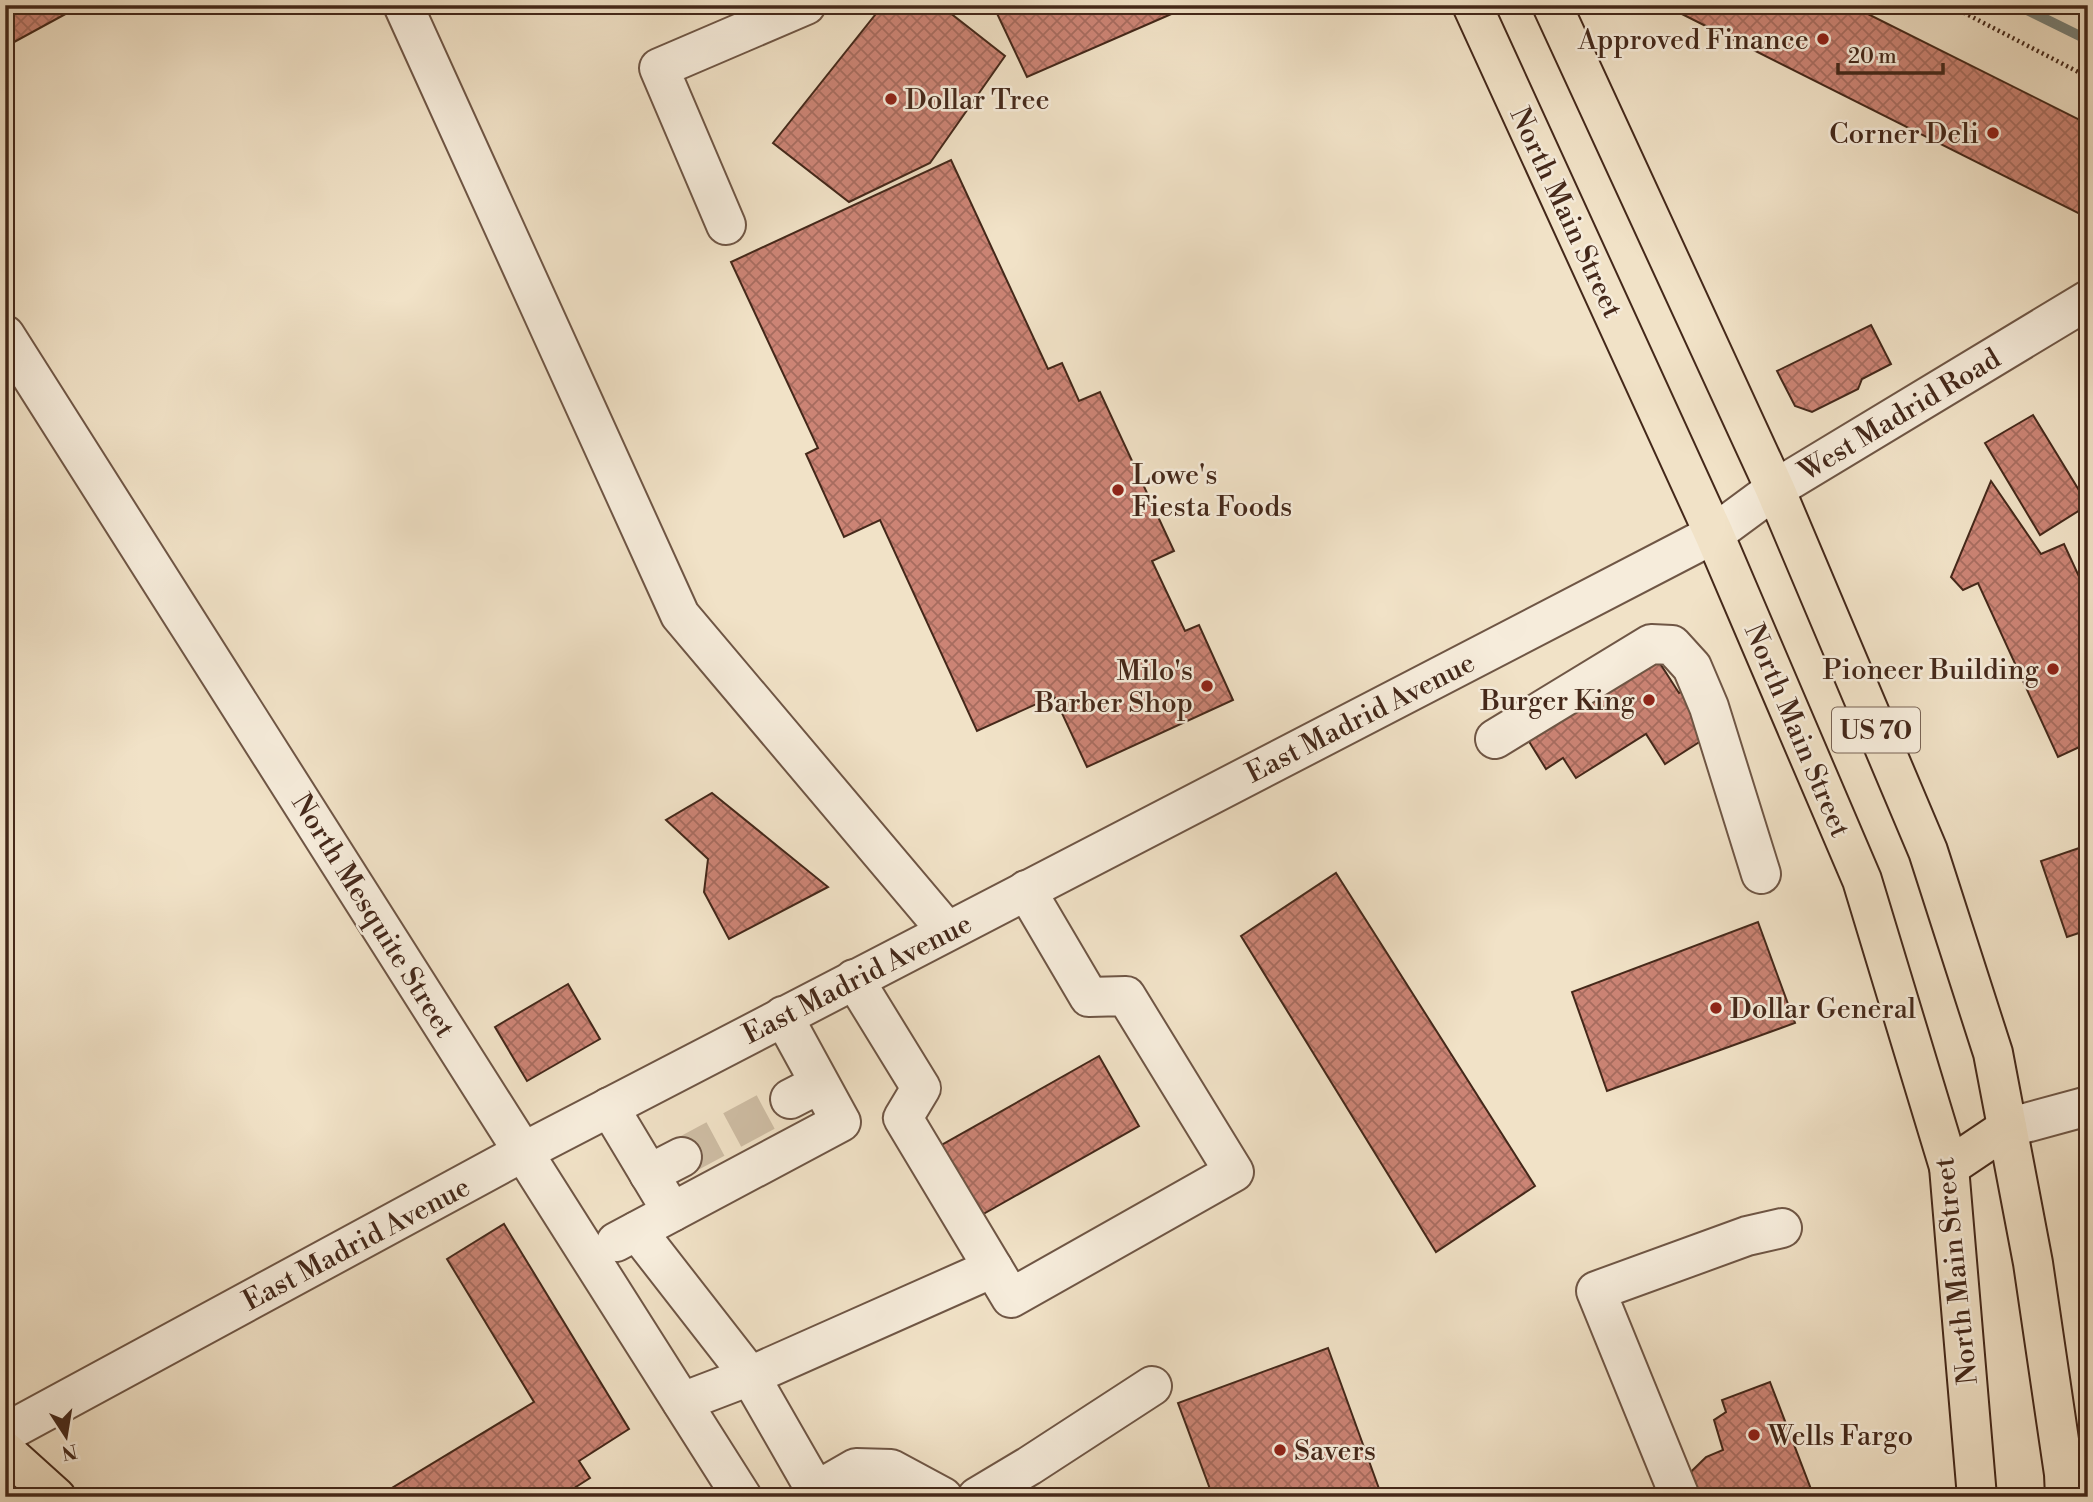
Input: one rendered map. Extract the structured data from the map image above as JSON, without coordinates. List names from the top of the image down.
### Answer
{
  "streets": {
    "main road": ["North Main Street", "US 70"],
    "street": ["West Madrid Road", "East Madrid Avenue", "North Mesquite Street"]
  },
  "crossings": [
    ["North Main Street", "West Madrid Road"],
    ["North Main Street", "East Madrid Avenue"],
    ["West Madrid Road", "East Madrid Avenue"],
    ["West Madrid Road", "US 70"],
    ["East Madrid Avenue", "North Mesquite Street"]
  ],
  "places": [
    "Approved Finance",
    "Dollar Tree",
    "Corner Deli",
    "Lowe's Fiesta Foods",
    "Pioneer Building",
    "Milo's Barber Shop",
    "Burger King",
    "Dollar General",
    "Wells Fargo",
    "Savers"
  ],
  "scale_bar": "20 m",
  "north": "bottom"
}
